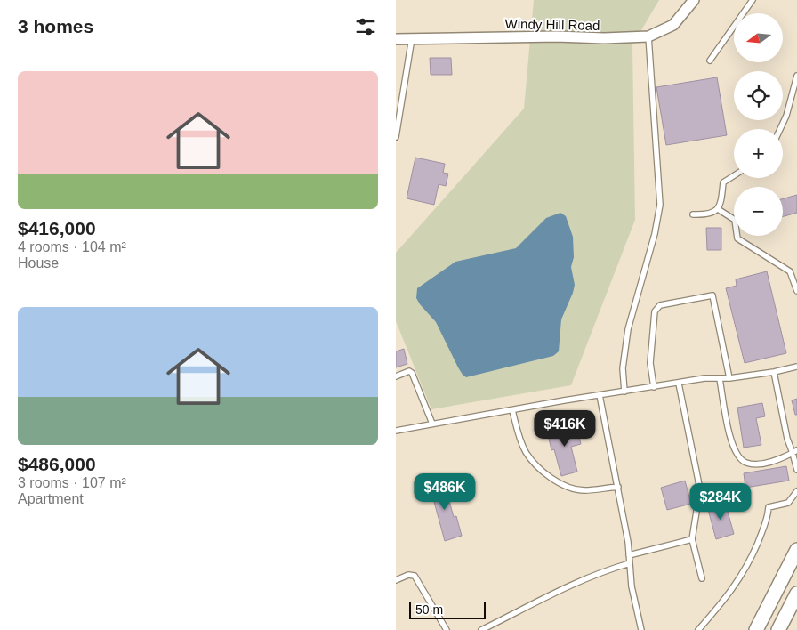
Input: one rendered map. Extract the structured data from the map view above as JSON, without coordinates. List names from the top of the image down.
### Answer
{
  "streets": {
    "street": ["Windy Hill Road"]
  },
  "scale_bar": "50 m",
  "north": "left",
  "page": {
    "heading": "3 homes",
    "map_buttons": ["+", "−"],
    "list": [
      {
        "name": "$416,000",
        "note": "4 rooms · 104 m² · House"
      },
      {
        "name": "$486,000",
        "note": "3 rooms · 107 m² · Apartment"
      }
    ],
    "price": ["$416K", "$486K", "$284K"],
    "scale": "50 m"
  }
}
